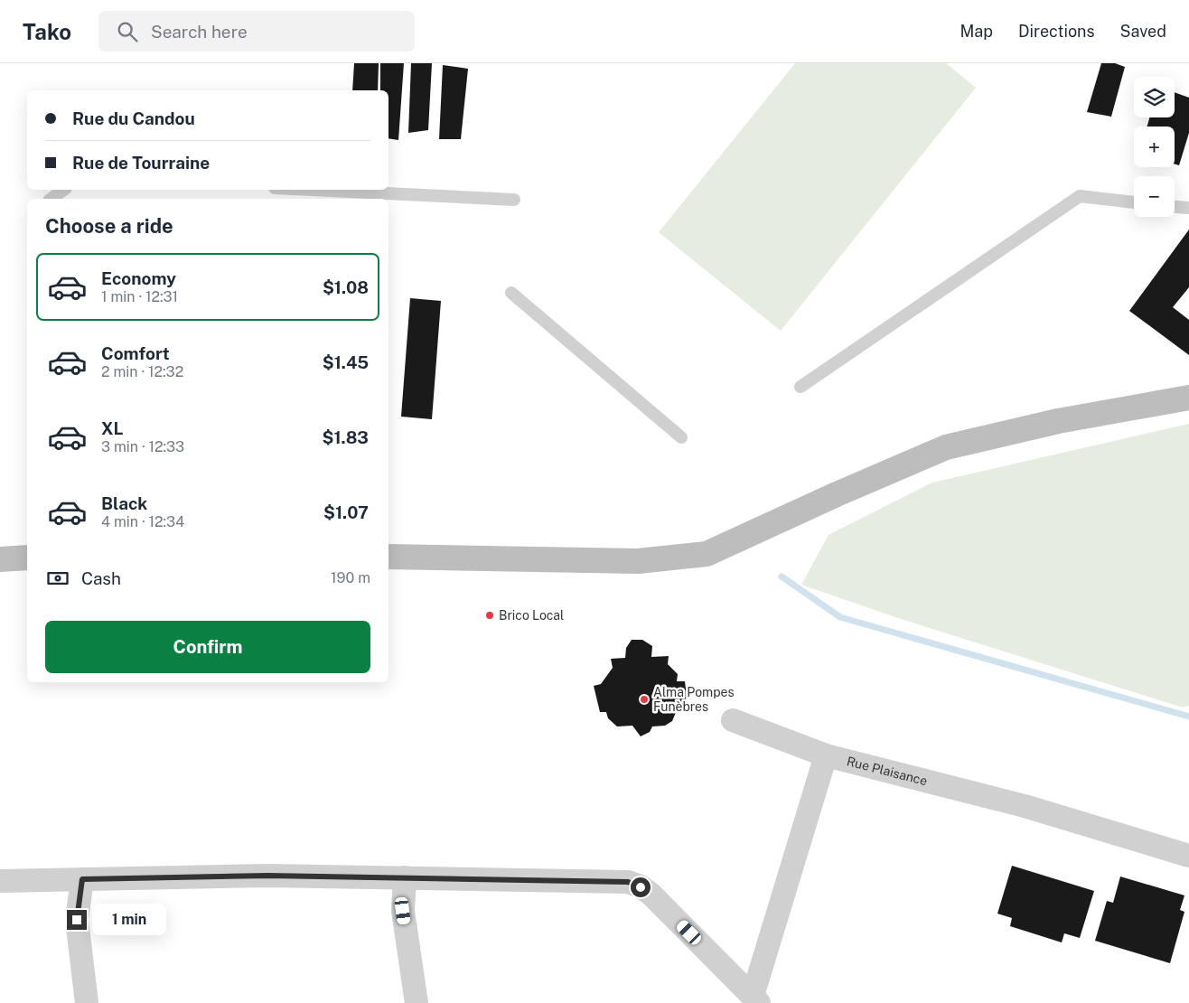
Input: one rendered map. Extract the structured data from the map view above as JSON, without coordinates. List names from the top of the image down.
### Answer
{
  "streets": {
    "street": ["Rue Plaisance"]
  },
  "places": ["Brico Local", "Alma Pompes Funèbres"],
  "page": {
    "header": "Tako",
    "search": "Search here",
    "nav": ["Map", "Directions", "Saved"],
    "map_buttons": ["+", "−"],
    "banner": ["Rue du Candou", "Rue de Tourraine"],
    "heading": "Choose a ride",
    "list": [
      {
        "name": "Economy",
        "note": "1 min · 12:31",
        "value": "$1.08"
      },
      {
        "name": "Comfort",
        "note": "2 min · 12:32",
        "value": "$1.45"
      },
      {
        "name": "XL",
        "note": "3 min · 12:33",
        "value": "$1.83"
      },
      {
        "name": "Black",
        "note": "4 min · 12:34",
        "value": "$1.07"
      }
    ],
    "pay": ["Cash", "190 m"],
    "buttons": "Confirm",
    "bubble": "1 min"
  }
}
